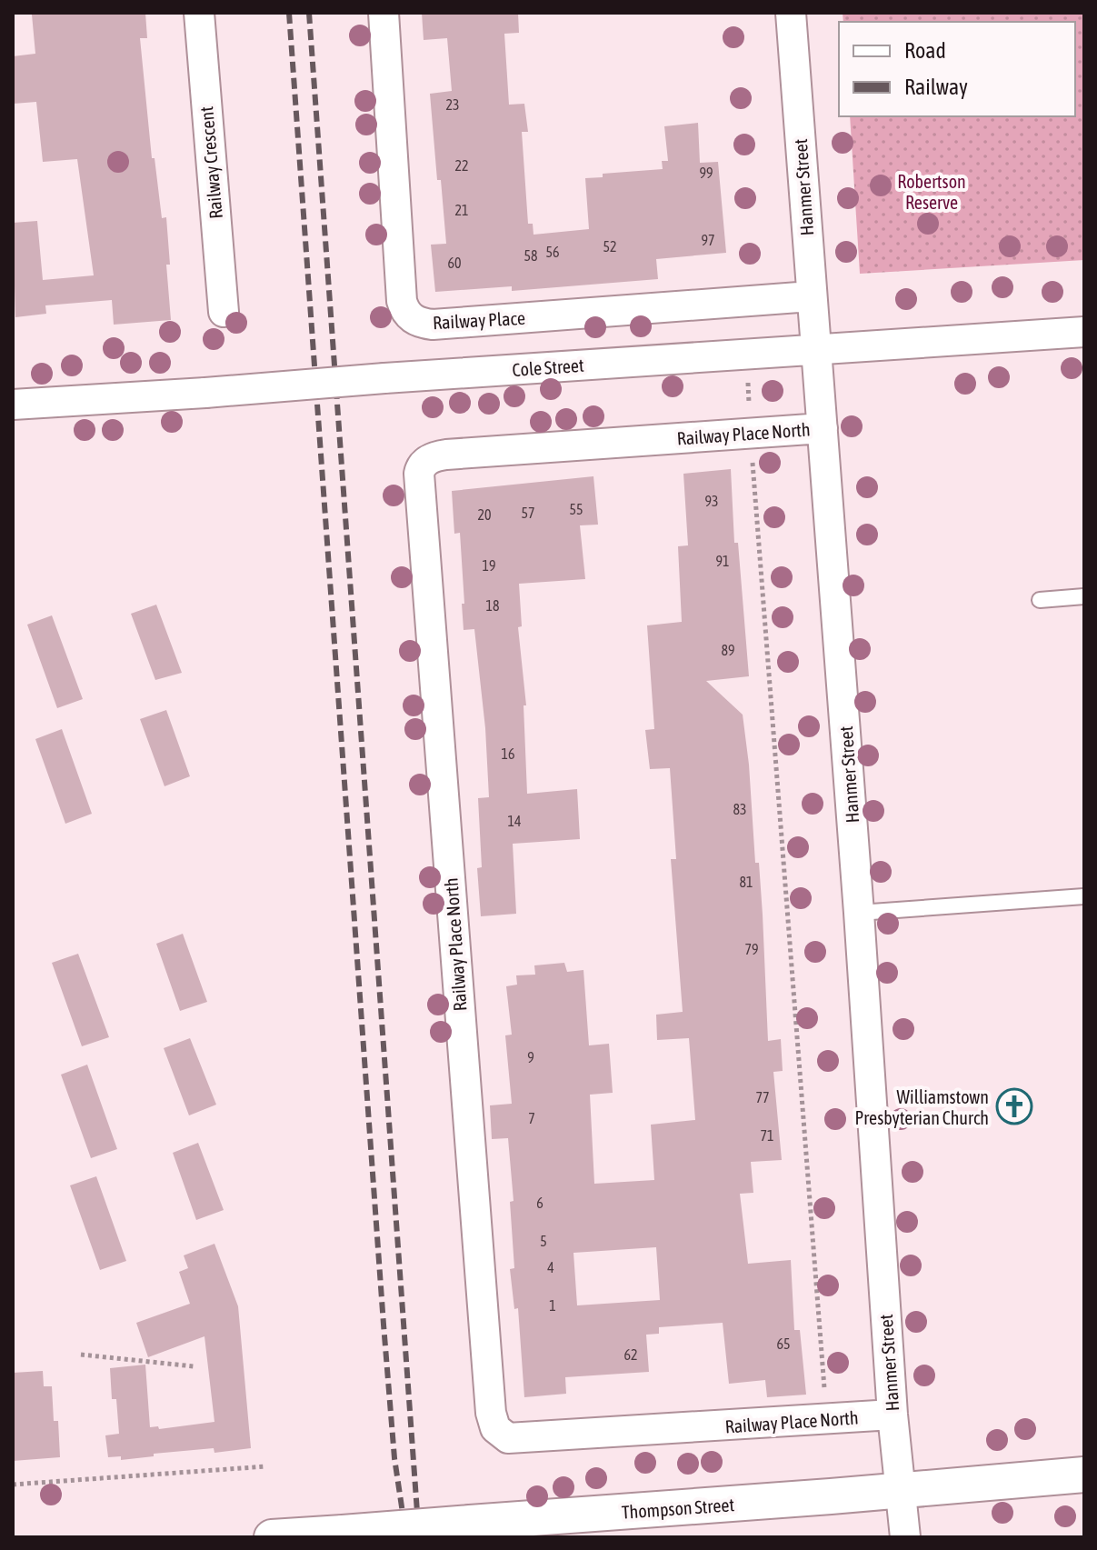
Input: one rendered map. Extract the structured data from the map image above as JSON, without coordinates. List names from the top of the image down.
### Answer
{
  "streets": {
    "street": [
      "Railway Crescent",
      "Hanmer Street",
      "Railway Place",
      "Cole Street",
      "Railway Place North",
      "Thompson Street"
    ]
  },
  "crossings": [
    ["Hanmer Street", "Railway Place"],
    ["Hanmer Street", "Cole Street"],
    ["Hanmer Street", "Railway Place North"],
    ["Hanmer Street", "Thompson Street"]
  ],
  "parks": ["Robertson Reserve"],
  "places": {
    "church": ["Williamstown Presbyterian Church"]
  },
  "house_numbers": [
    "23",
    "22",
    "99",
    "21",
    "97",
    "52",
    "56",
    "58",
    "60",
    "93",
    "55",
    "57",
    "20",
    "91",
    "19",
    "18",
    "89",
    "16",
    "83",
    "14",
    "81",
    "79",
    "9",
    "77",
    "7",
    "71",
    "6",
    "5",
    "4",
    "1",
    "65",
    "62"
  ],
  "legend": ["Road", "Railway"]
}
